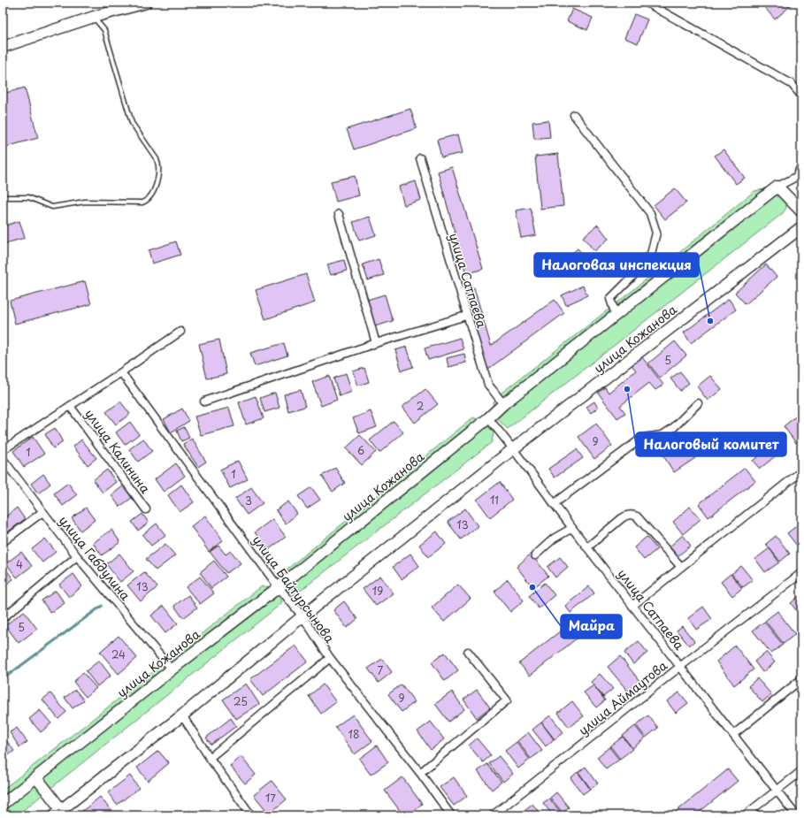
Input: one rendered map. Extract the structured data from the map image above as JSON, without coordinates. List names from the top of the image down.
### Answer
{
  "streets": {
    "street": [
      "улица Сатпаева",
      "улица Кожанова",
      "улица Калинина",
      "улица Габдулина",
      "улица Байтурсынова",
      "улица Аймаутова"
    ]
  },
  "crossings": [
    ["улица Сатпаева", "улица Кожанова"],
    ["улица Сатпаева", "улица Аймаутова"],
    ["улица Кожанова", "улица Габдулина"],
    ["улица Кожанова", "улица Байтурсынова"]
  ],
  "places": ["Налоговая инспекция", "Налоговый комитет", "Майра"],
  "house_numbers": [
    "5",
    "2",
    "9",
    "6",
    "1",
    "1",
    "11",
    "3",
    "13",
    "4",
    "13",
    "19",
    "5",
    "24",
    "7",
    "9",
    "25",
    "18",
    "17"
  ]
}
